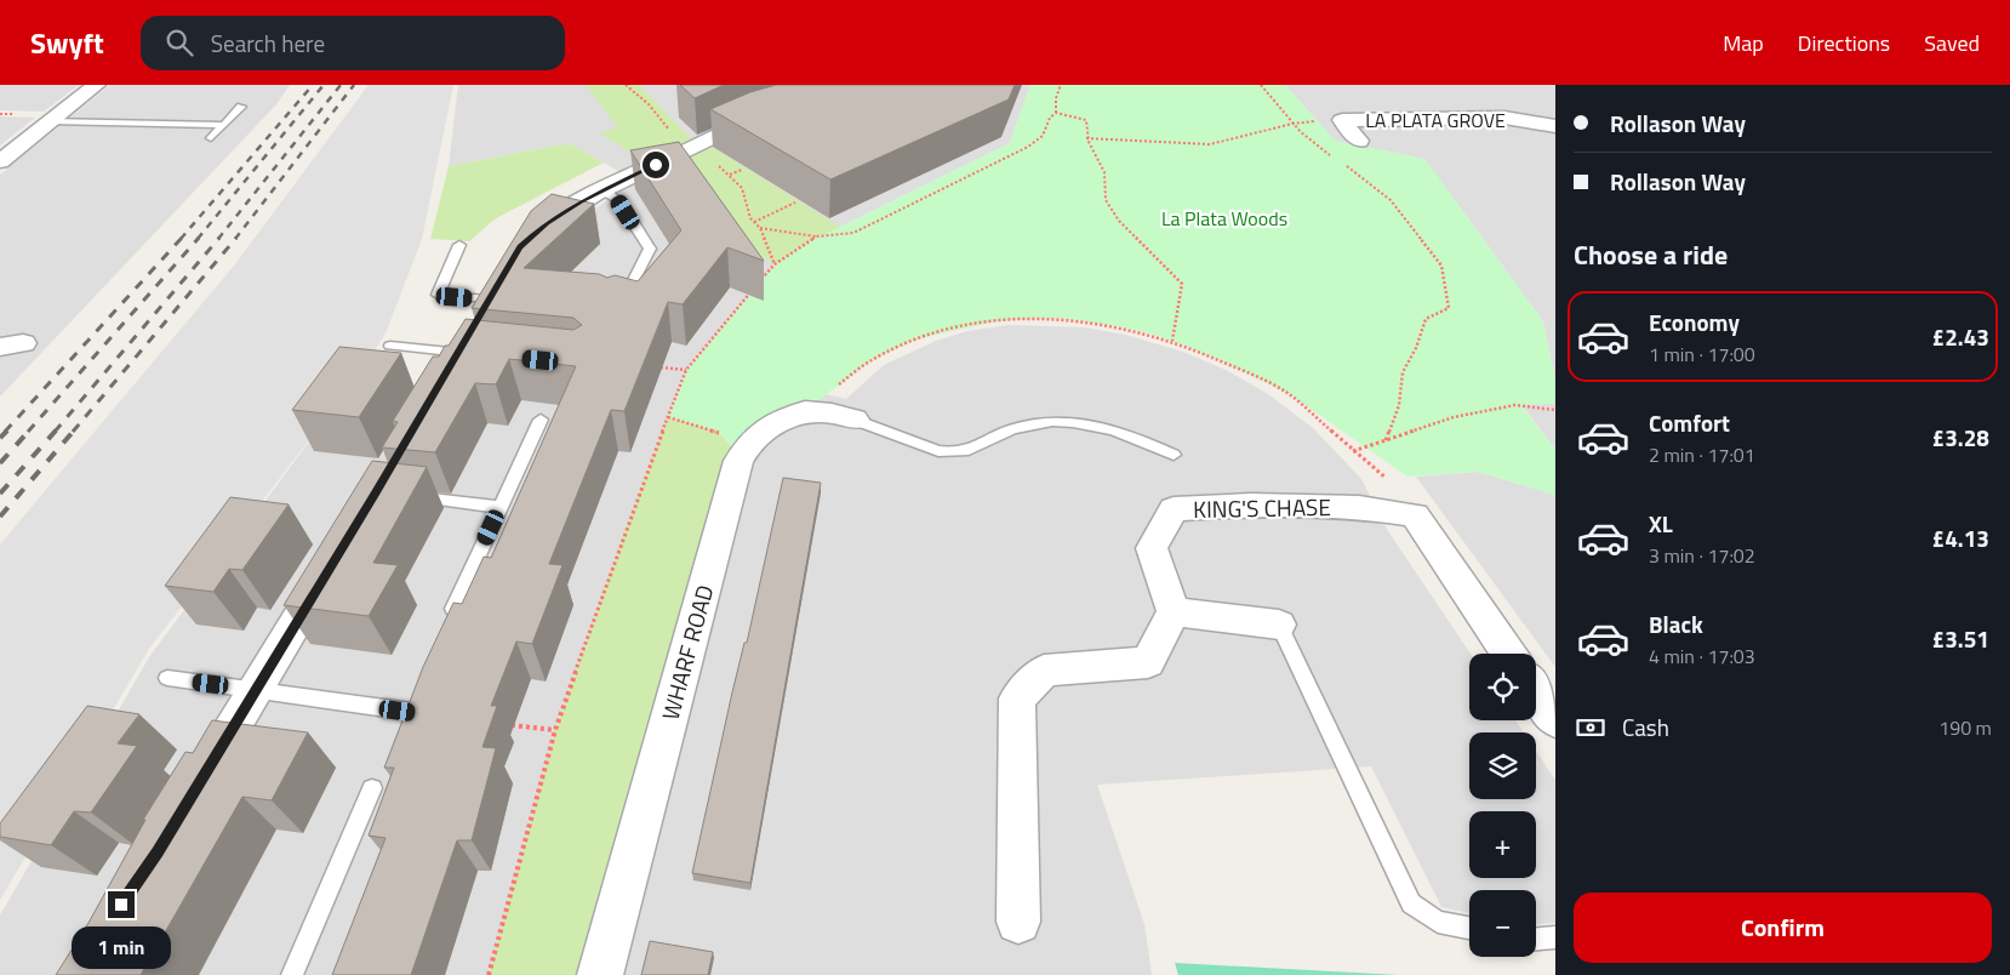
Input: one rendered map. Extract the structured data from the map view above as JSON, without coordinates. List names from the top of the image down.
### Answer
{
  "streets": {
    "street": ["LA PLATA GROVE", "KING'S CHASE", "WHARF ROAD"]
  },
  "parks": ["La Plata Woods"],
  "page": {
    "header": "Swyft",
    "search": "Search here",
    "nav": ["Map", "Directions", "Saved"],
    "banner": ["Rollason Way", "Rollason Way"],
    "heading": "Choose a ride",
    "list": [
      {
        "name": "Economy",
        "note": "1 min · 17:00",
        "value": "£2.43"
      },
      {
        "name": "Comfort",
        "note": "2 min · 17:01",
        "value": "£3.28"
      },
      {
        "name": "XL",
        "note": "3 min · 17:02",
        "value": "£4.13"
      },
      {
        "name": "Black",
        "note": "4 min · 17:03",
        "value": "£3.51"
      }
    ],
    "map_buttons": ["+", "−"],
    "pay": ["Cash", "190 m"],
    "buttons": "Confirm",
    "bubble": "1 min"
  }
}
